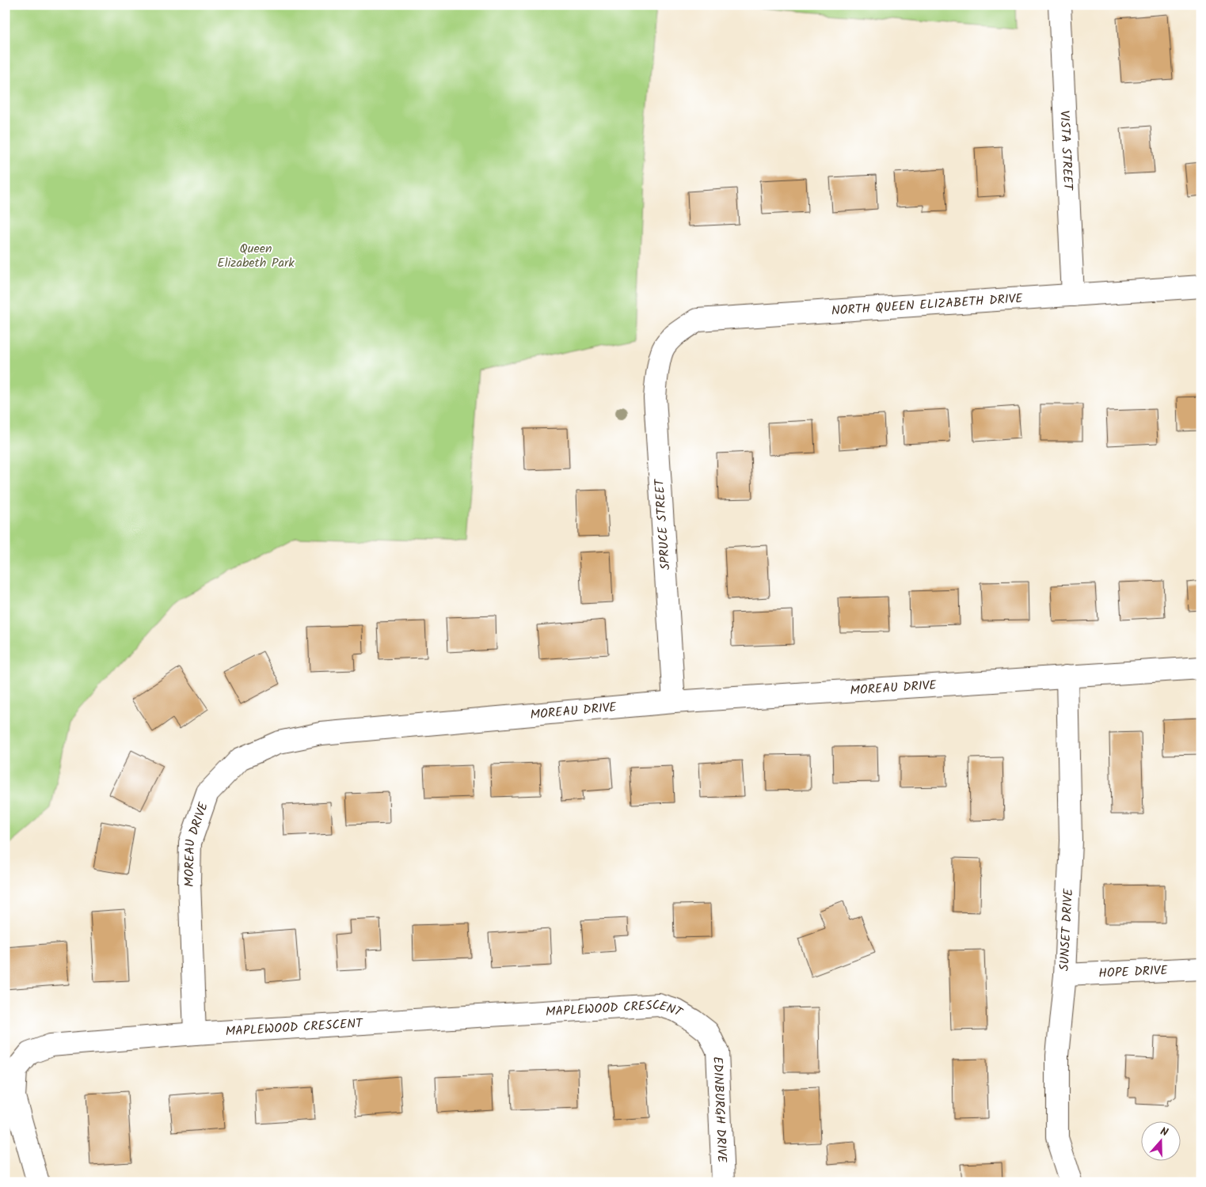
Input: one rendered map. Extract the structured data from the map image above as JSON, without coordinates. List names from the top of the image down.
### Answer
{
  "streets": {
    "street": [
      "VISTA STREET",
      "NORTH QUEEN ELIZABETH DRIVE",
      "SPRUCE STREET",
      "MOREAU DRIVE",
      "SUNSET DRIVE",
      "HOPE DRIVE",
      "MAPLEWOOD CRESCENT",
      "EDINBURGH DRIVE"
    ]
  },
  "crossings": [
    ["VISTA STREET", "NORTH QUEEN ELIZABETH DRIVE"],
    ["NORTH QUEEN ELIZABETH DRIVE", "SPRUCE STREET"],
    ["SPRUCE STREET", "MOREAU DRIVE"],
    ["MOREAU DRIVE", "SUNSET DRIVE"],
    ["MOREAU DRIVE", "MAPLEWOOD CRESCENT"],
    ["SUNSET DRIVE", "HOPE DRIVE"],
    ["MAPLEWOOD CRESCENT", "EDINBURGH DRIVE"]
  ],
  "parks": ["Queen Elizabeth Park"],
  "north": "top"
}
